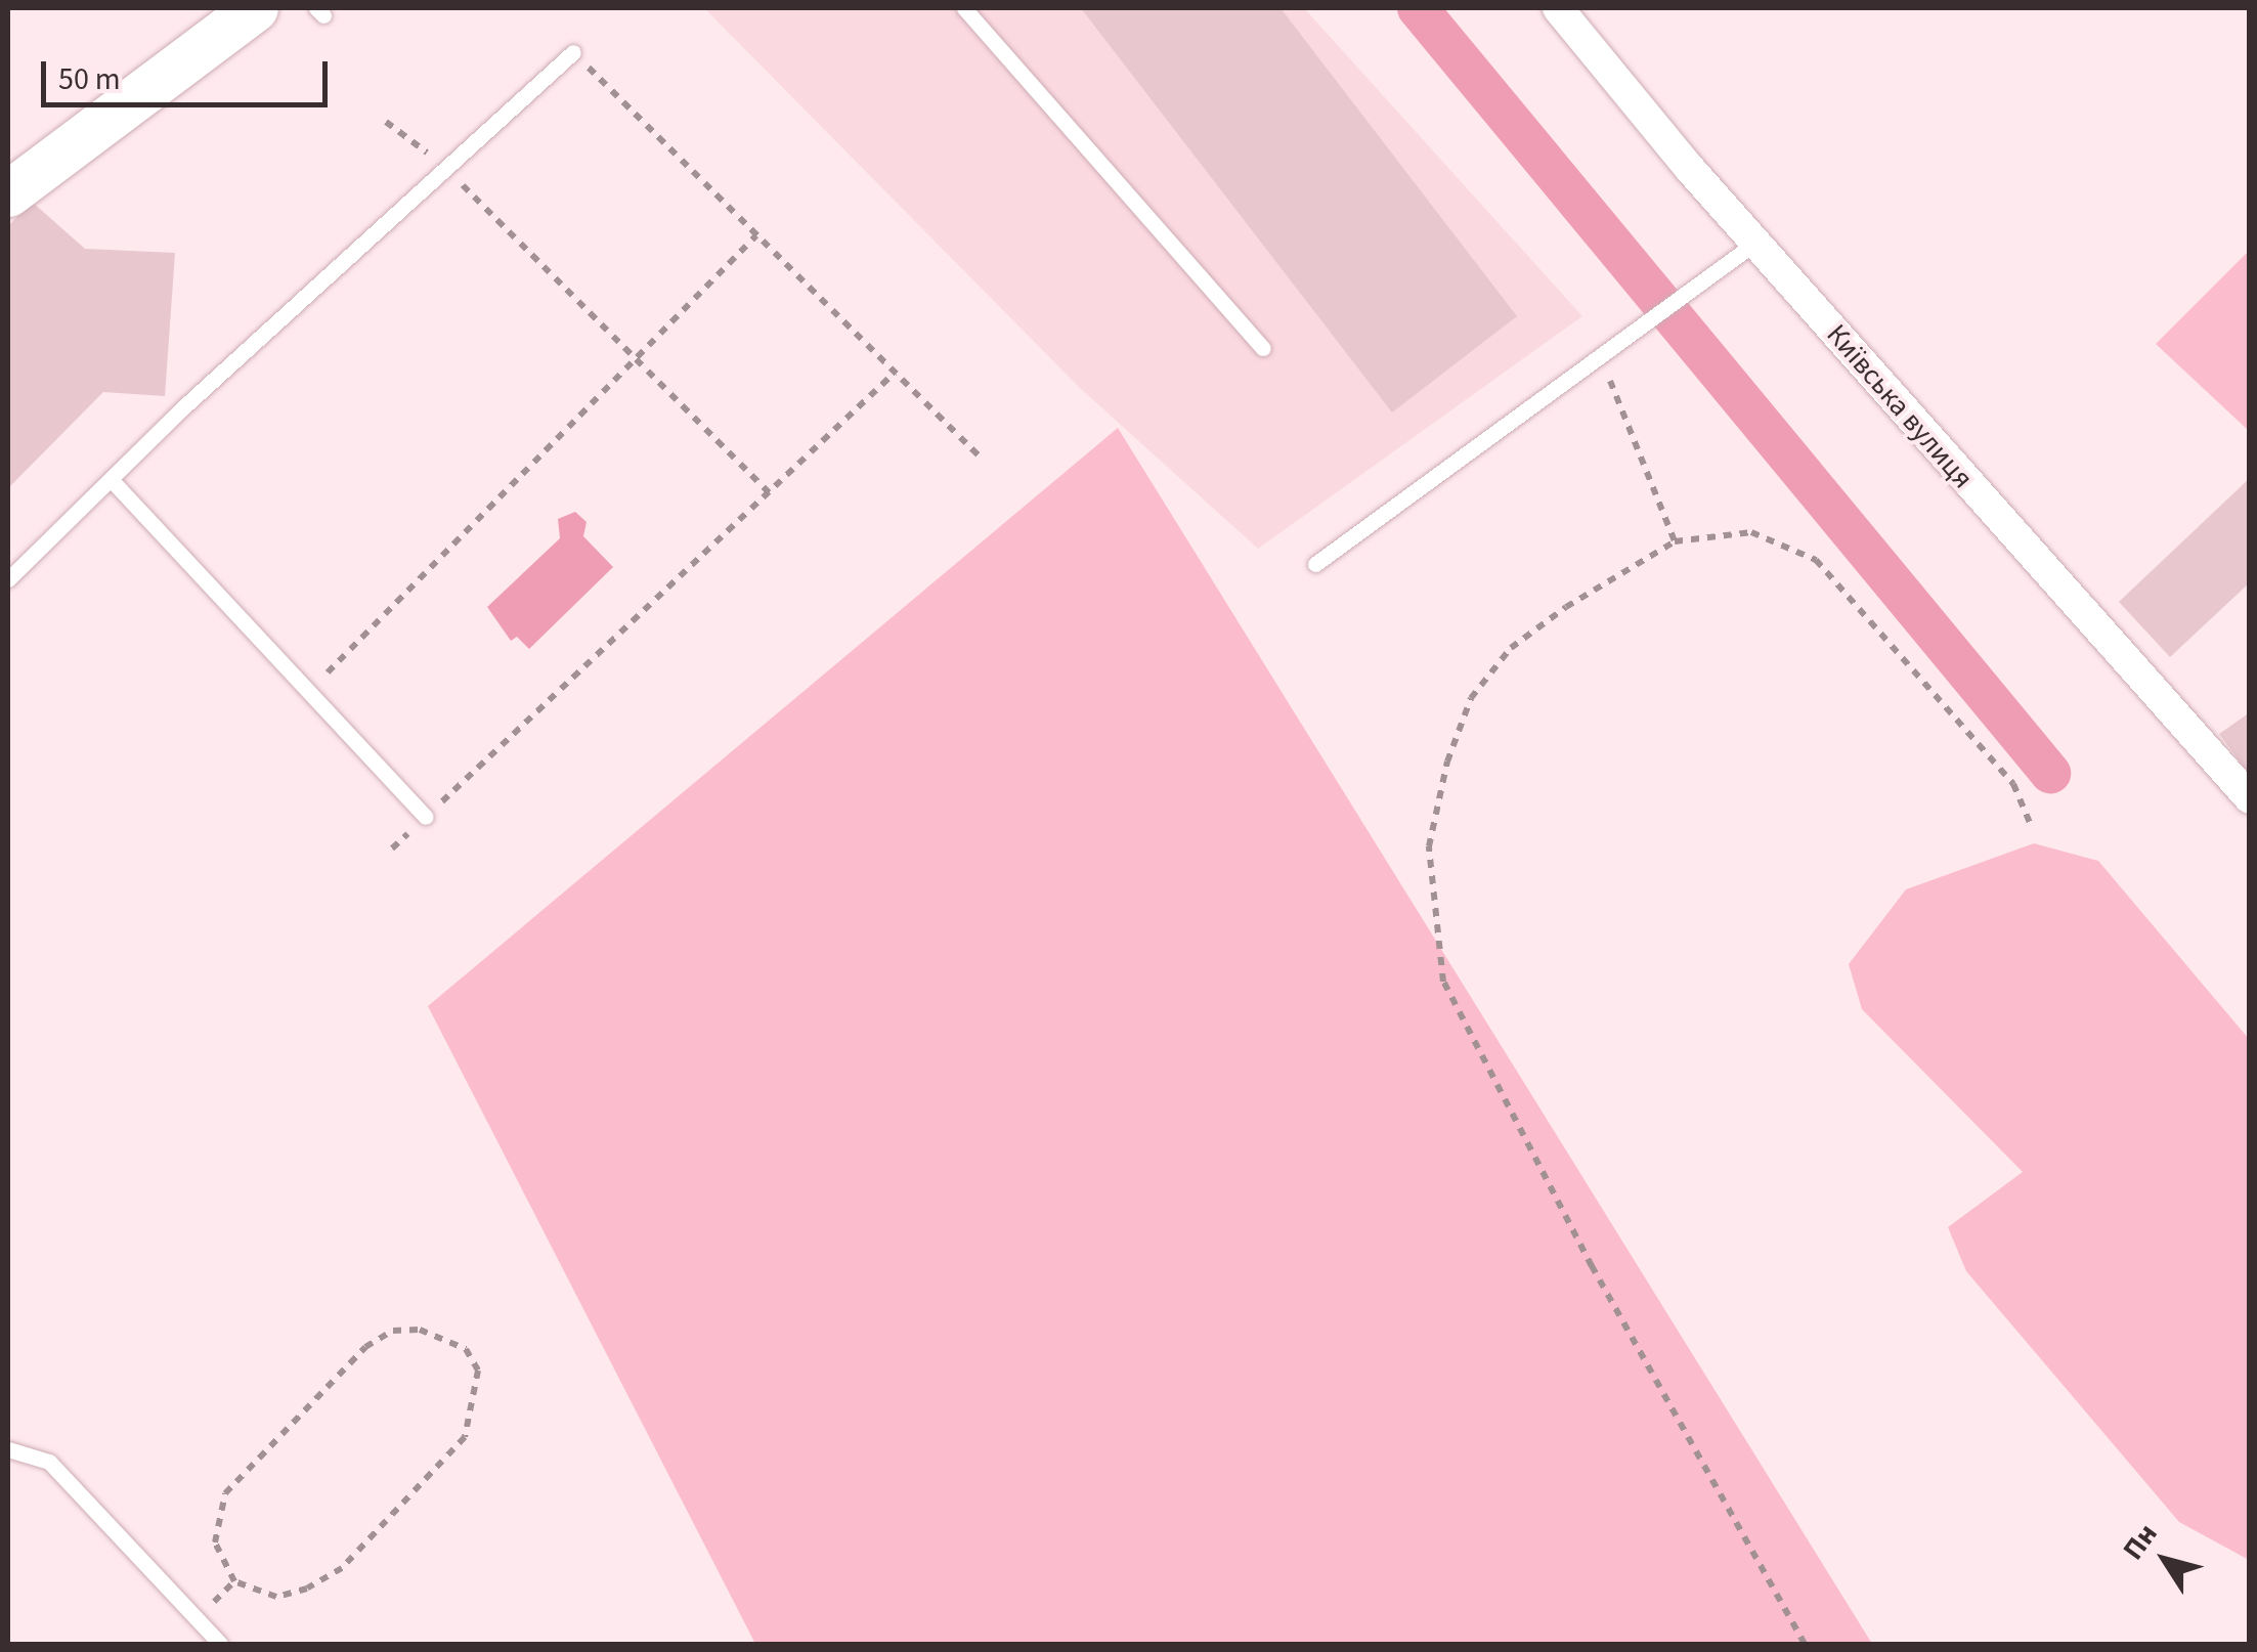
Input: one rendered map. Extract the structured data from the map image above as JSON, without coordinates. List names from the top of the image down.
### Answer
{
  "streets": {
    "street": ["Київська вулиця"]
  },
  "scale_bar": "50 m",
  "north": "top left"
}
